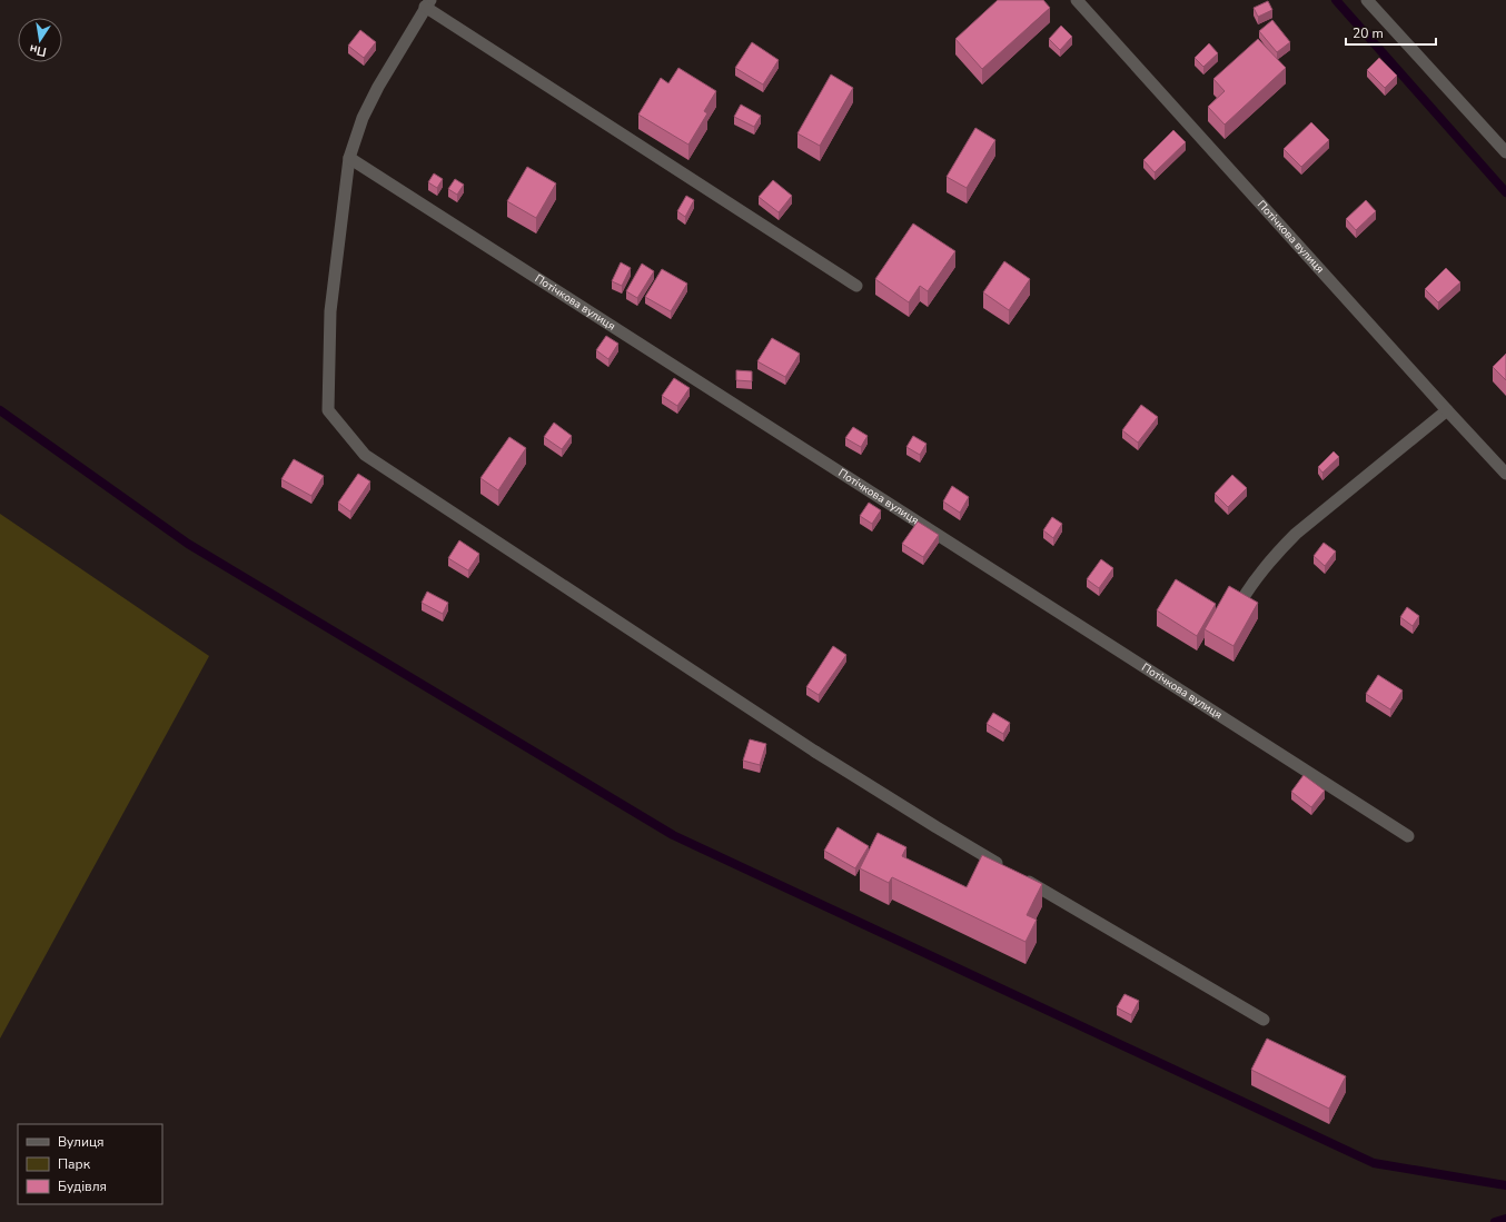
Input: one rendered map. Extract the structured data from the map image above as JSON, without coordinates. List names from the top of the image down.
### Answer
{
  "streets": {
    "street": ["Потічкова вулиця"]
  },
  "legend": ["Вулиця", "Парк", "Будівля"],
  "scale_bar": "20 m",
  "north": "bottom"
}
